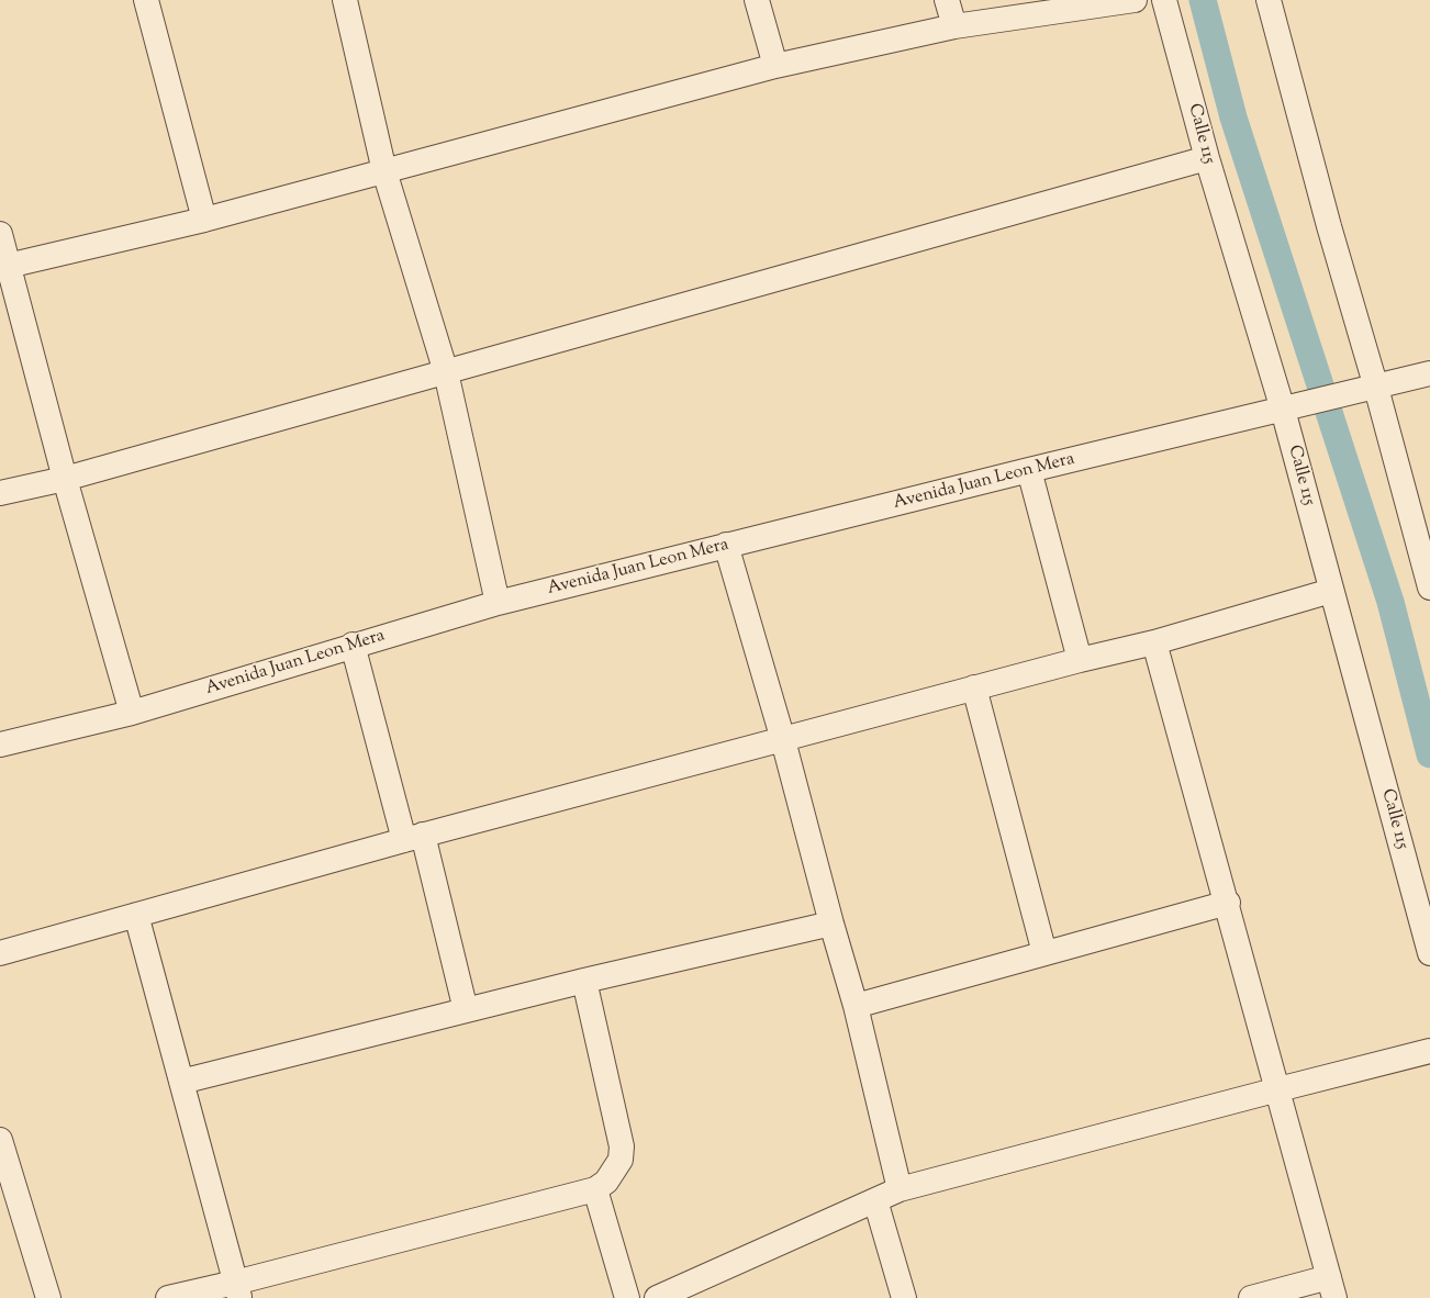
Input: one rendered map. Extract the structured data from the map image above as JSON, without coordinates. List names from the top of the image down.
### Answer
{
  "streets": {
    "street": ["Calle 115", "Avenida Juan Leon Mera"]
  },
  "crossings": [
    ["Calle 115", "Avenida Juan Leon Mera"]
  ]
}
